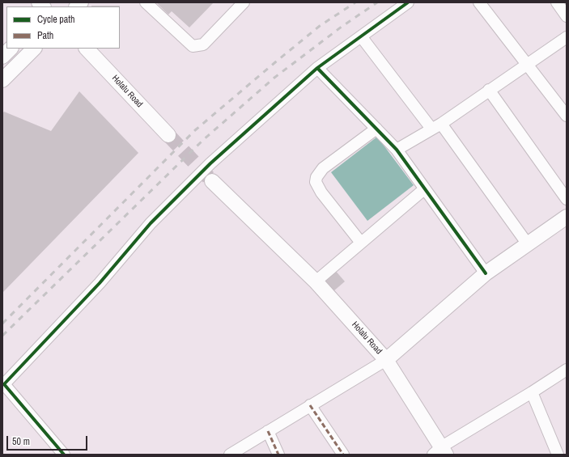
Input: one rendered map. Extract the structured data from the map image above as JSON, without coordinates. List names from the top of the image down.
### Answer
{
  "streets": {
    "main road": ["Holalu Road"]
  },
  "legend": ["Cycle path", "Path"],
  "scale_bar": "50 m"
}
